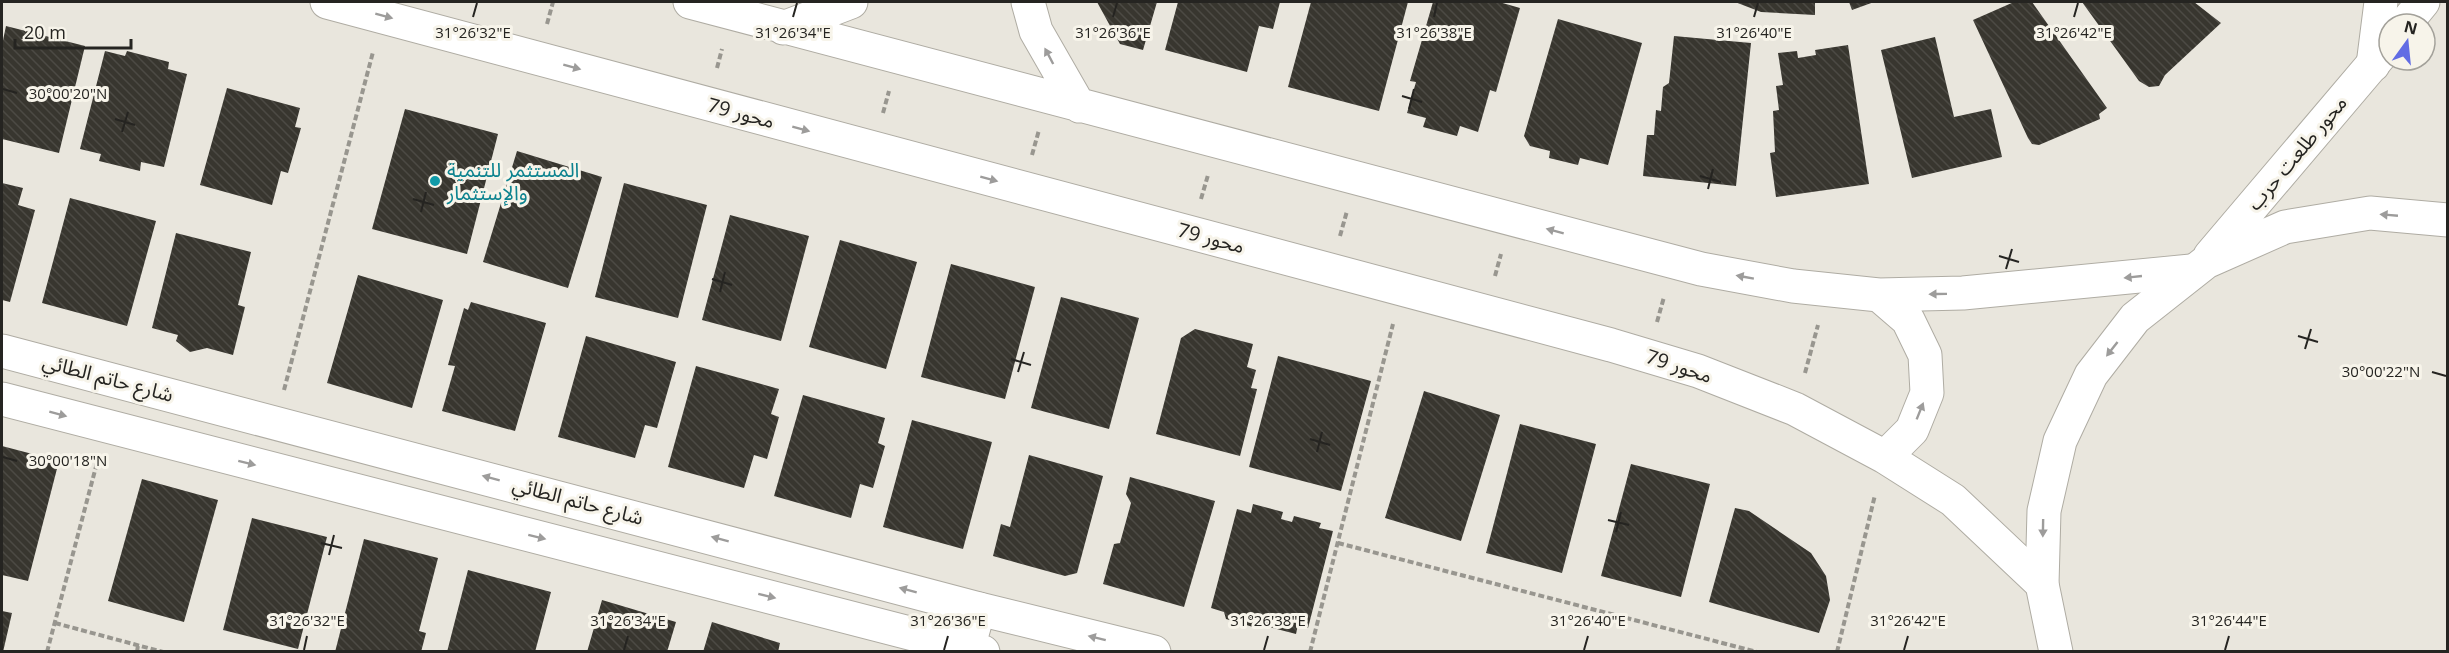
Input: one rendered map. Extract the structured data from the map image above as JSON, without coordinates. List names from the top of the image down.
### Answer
{
  "streets": {
    "main road": ["محور 79", "محور طلعت حرب", "شارع حاتم الطائي"]
  },
  "places": ["المستثمر للتنمية والإستثمار"],
  "scale_bar": "20 m",
  "north": "top",
  "coordinates": [
    "31°26'32\"E",
    "31°26'34\"E",
    "31°26'36\"E",
    "31°26'38\"E",
    "31°26'40\"E",
    "31°26'42\"E",
    "30°00'20\"N",
    "30°00'22\"N",
    "30°00'18\"N",
    "31°26'44\"E"
  ]
}
